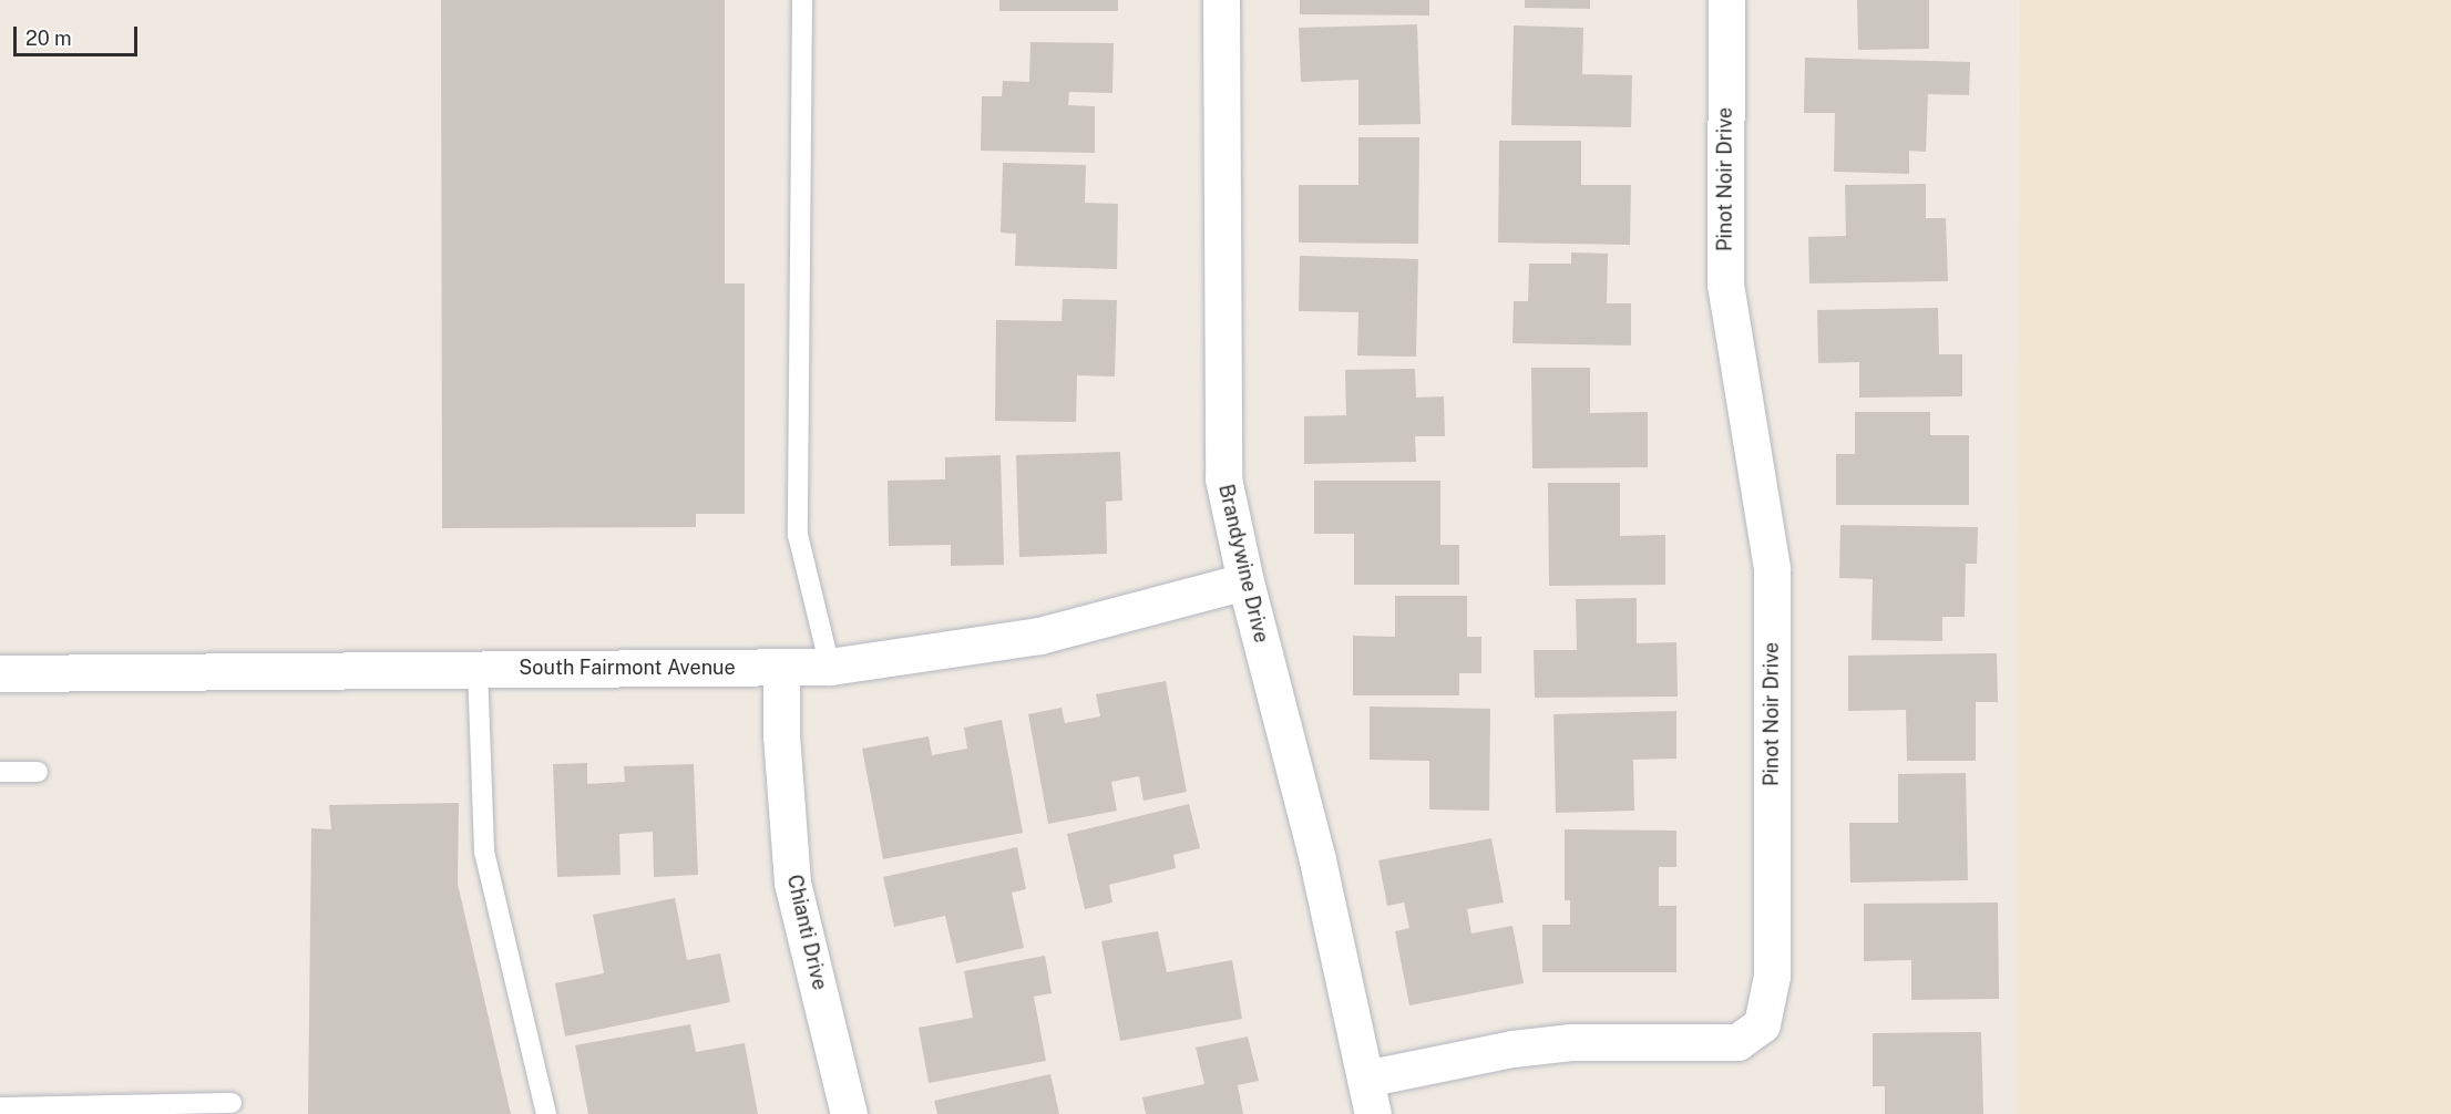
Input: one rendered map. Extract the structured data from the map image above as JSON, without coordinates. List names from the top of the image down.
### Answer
{
  "streets": {
    "street": [
      "Pinot Noir Drive",
      "Brandywine Drive",
      "South Fairmont Avenue",
      "Chianti Drive"
    ]
  },
  "crossings": [
    ["Pinot Noir Drive", "Brandywine Drive"],
    ["Brandywine Drive", "South Fairmont Avenue"],
    ["South Fairmont Avenue", "Chianti Drive"]
  ],
  "scale_bar": "20 m"
}
